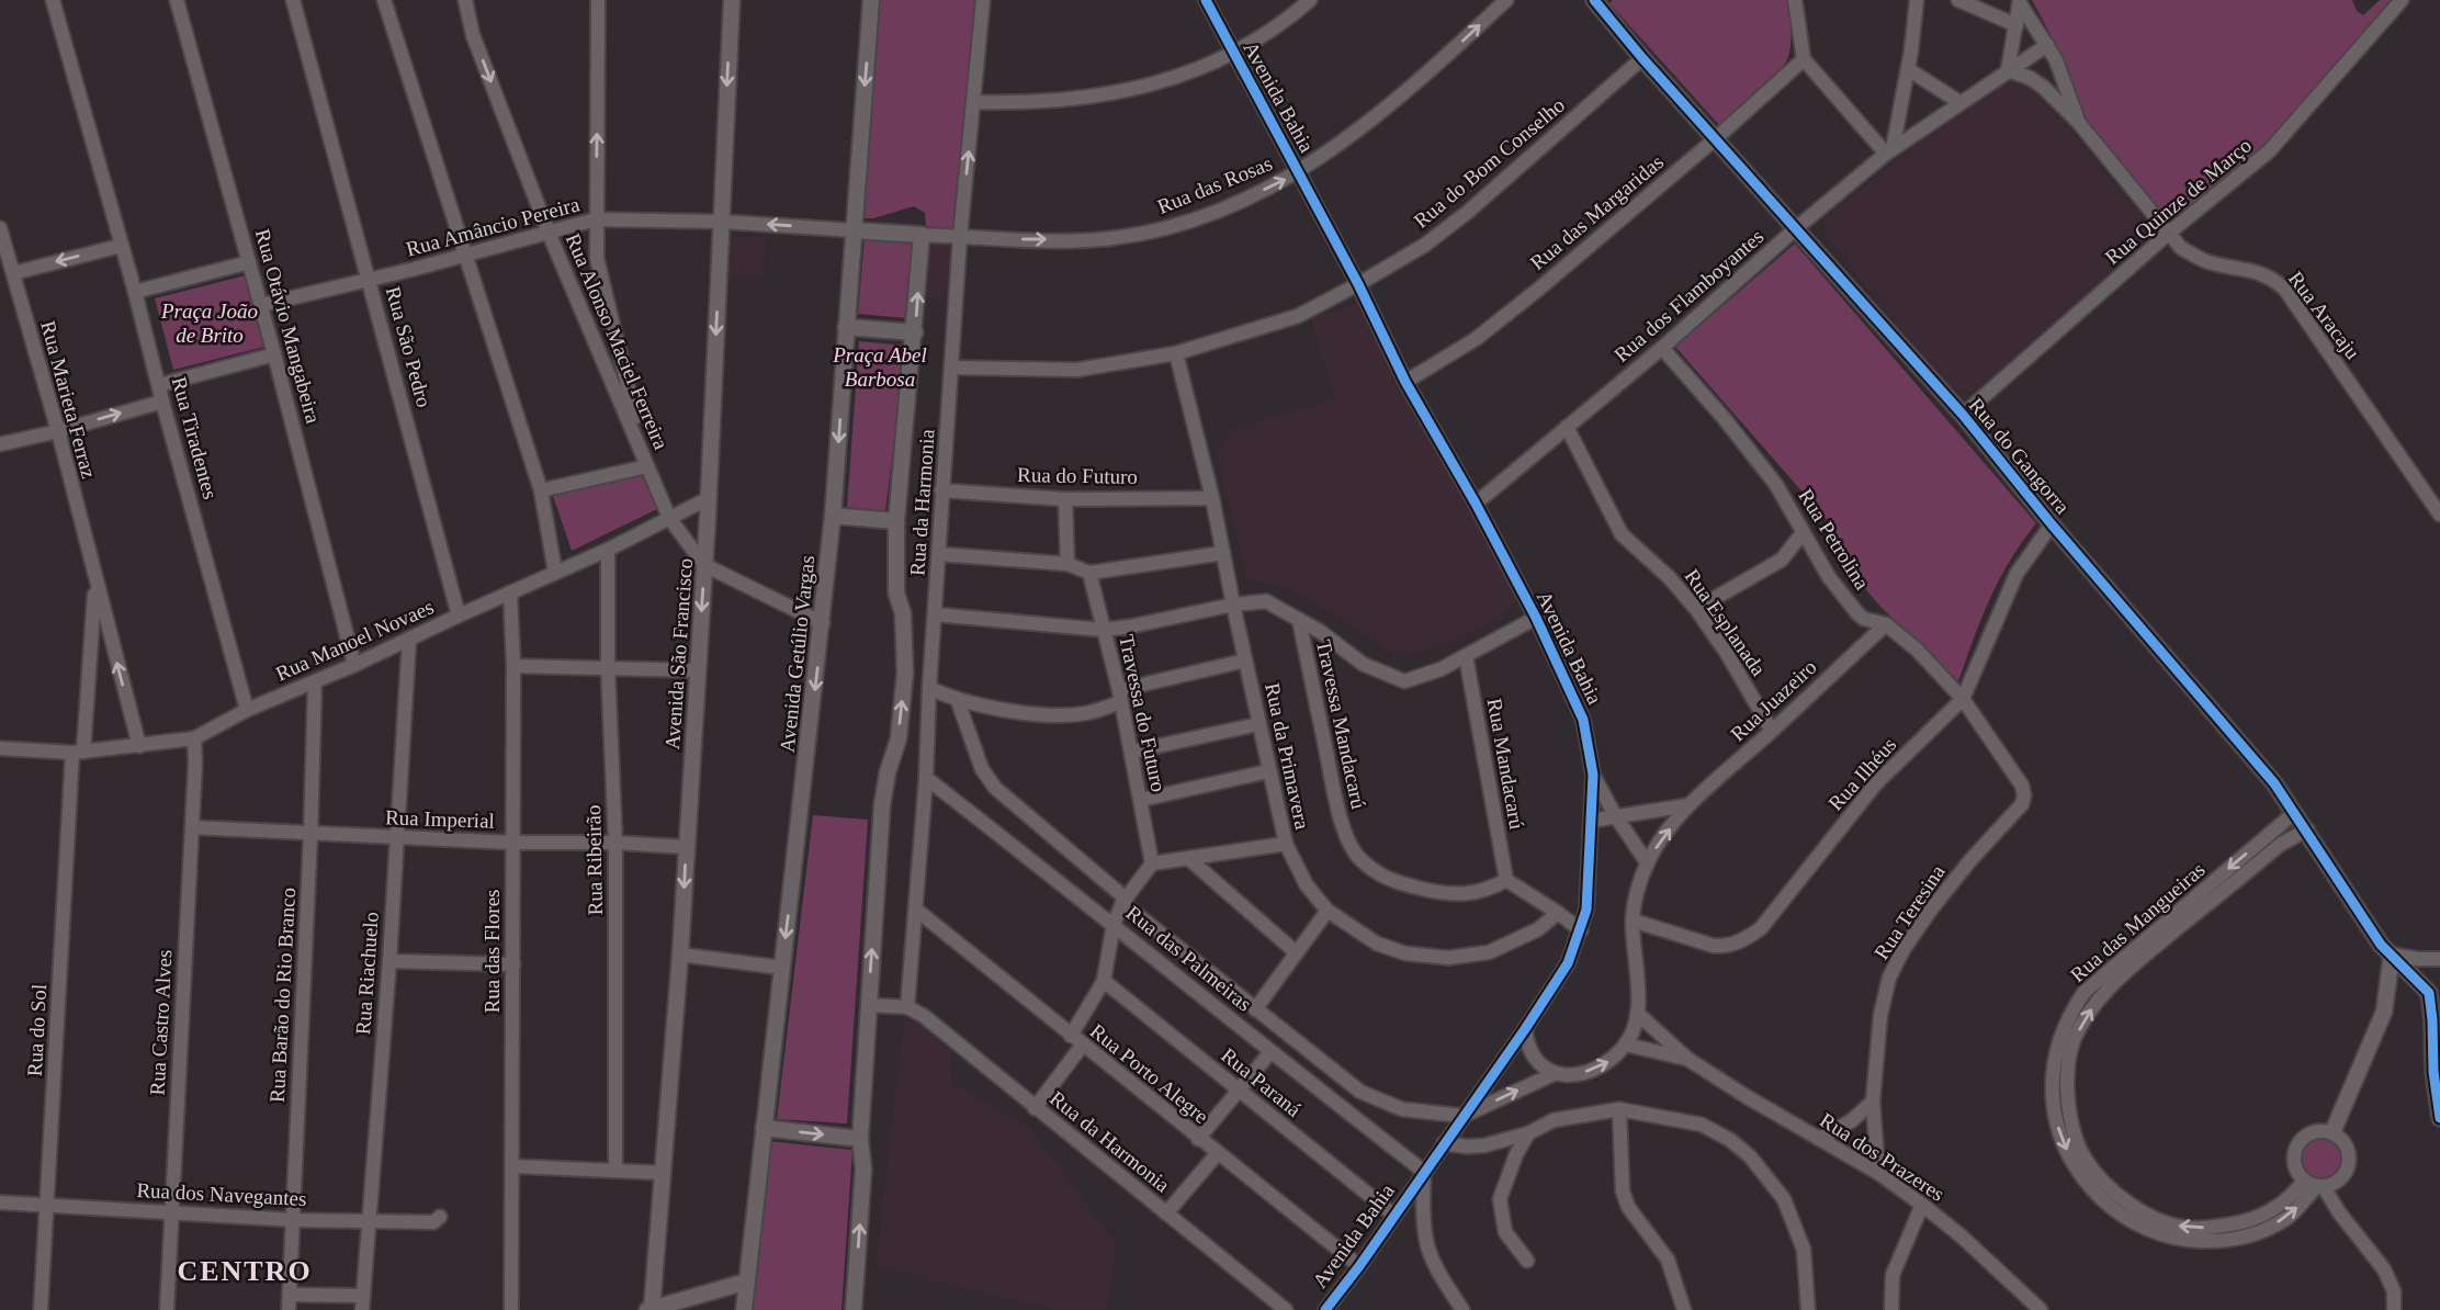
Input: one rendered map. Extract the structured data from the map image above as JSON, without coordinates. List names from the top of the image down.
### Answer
{
  "streets": {
    "street": [
      "Avenida Bahia",
      "Rua do Bom Conselho",
      "Rua das Rosas",
      "Rua Quinze de Março",
      "Rua das Margaridas",
      "Rua Amâncio Pereira",
      "Rua dos Flamboyantes",
      "Rua Aracaju",
      "Rua Otávio Mangabeira",
      "Rua Alonso Maciel Ferreira",
      "Rua São Pedro",
      "Rua Marieta Ferraz",
      "Rua Tiradentes",
      "Rua do Gangorra",
      "Rua do Futuro",
      "Rua da Harmonia",
      "Rua Petrolina",
      "Rua Esplanada",
      "Rua Manoel Novaes",
      "Avenida São Francisco",
      "Avenida Getúlio Vargas",
      "Rua Juazeiro",
      "Travessa do Futuro",
      "Travessa Mandacarú",
      "Rua da Primavera",
      "Rua Mandacarú",
      "Rua Ilhéus",
      "Rua Imperial",
      "Rua Ribeirão",
      "Rua Teresina",
      "Rua das Mangueiras",
      "Rua das Flores",
      "Rua das Palmeiras",
      "Rua Riachuelo",
      "Rua Barão do Rio Branco",
      "Rua Castro Alves",
      "Rua do Sol",
      "Rua Porto Alegre",
      "Rua Paraná",
      "Rua dos Prazeres",
      "Rua dos Navegantes"
    ]
  },
  "crossings": [
    ["Avenida Bahia", "Rua do Bom Conselho"],
    ["Avenida Bahia", "Rua das Rosas"],
    ["Avenida Bahia", "Rua das Margaridas"],
    ["Avenida Bahia", "Rua dos Flamboyantes"],
    ["Avenida Bahia", "Rua Juazeiro"],
    ["Avenida Bahia", "Rua das Palmeiras"],
    ["Avenida Bahia", "Rua Porto Alegre"],
    ["Avenida Bahia", "Rua Paraná"],
    ["Rua do Bom Conselho", "Rua do Gangorra"],
    ["Rua do Bom Conselho", "Rua da Harmonia"],
    ["Rua do Bom Conselho", "Rua da Primavera"],
    ["Rua das Rosas", "Rua Amâncio Pereira"],
    ["Rua das Rosas", "Rua da Harmonia"],
    ["Rua Quinze de Março", "Rua Aracaju"],
    ["Rua Quinze de Março", "Rua do Gangorra"],
    ["Rua das Margaridas", "Rua do Gangorra"],
    ["Rua Amâncio Pereira", "Rua Otávio Mangabeira"],
    ["Rua Amâncio Pereira", "Rua Alonso Maciel Ferreira"],
    ["Rua Amâncio Pereira", "Rua São Pedro"],
    ["Rua Amâncio Pereira", "Avenida São Francisco"],
    ["Rua Amâncio Pereira", "Avenida Getúlio Vargas"],
    ["Rua dos Flamboyantes", "Rua Aracaju"],
    ["Rua dos Flamboyantes", "Rua do Gangorra"],
    ["Rua dos Flamboyantes", "Rua Petrolina"],
    ["Rua dos Flamboyantes", "Rua Esplanada"],
    ["Rua Otávio Mangabeira", "Rua Manoel Novaes"],
    ["Rua Alonso Maciel Ferreira", "Rua Manoel Novaes"],
    ["Rua Alonso Maciel Ferreira", "Avenida São Francisco"],
    ["Rua Alonso Maciel Ferreira", "Avenida Getúlio Vargas"],
    ["Rua São Pedro", "Rua Manoel Novaes"],
    ["Rua Marieta Ferraz", "Rua Manoel Novaes"],
    ["Rua Marieta Ferraz", "Rua do Sol"],
    ["Rua Tiradentes", "Rua Manoel Novaes"],
    ["Rua do Gangorra", "Rua Ilhéus"],
    ["Rua do Gangorra", "Rua das Mangueiras"],
    ["Rua do Futuro", "Rua da Harmonia"],
    ["Rua do Futuro", "Rua da Primavera"],
    ["Rua da Harmonia", "Rua das Palmeiras"],
    ["Rua da Harmonia", "Rua Porto Alegre"],
    ["Rua Petrolina", "Rua Juazeiro"],
    ["Rua Petrolina", "Rua Ilhéus"],
    ["Rua Petrolina", "Rua Teresina"],
    ["Rua Esplanada", "Rua Juazeiro"],
    ["Rua Manoel Novaes", "Avenida São Francisco"],
    ["Rua Manoel Novaes", "Rua Ribeirão"],
    ["Rua Manoel Novaes", "Rua das Flores"],
    ["Rua Manoel Novaes", "Rua Riachuelo"],
    ["Rua Manoel Novaes", "Rua Barão do Rio Branco"],
    ["Rua Manoel Novaes", "Rua Castro Alves"],
    ["Rua Manoel Novaes", "Rua do Sol"],
    ["Avenida São Francisco", "Rua Imperial"],
    ["Rua Juazeiro", "Rua Ilhéus"],
    ["Rua Juazeiro", "Rua dos Prazeres"],
    ["Travessa Mandacarú", "Rua Mandacarú"],
    ["Rua Imperial", "Rua Ribeirão"],
    ["Rua Imperial", "Rua das Flores"],
    ["Rua Imperial", "Rua Riachuelo"],
    ["Rua Imperial", "Rua Barão do Rio Branco"],
    ["Rua Imperial", "Rua Castro Alves"],
    ["Rua Teresina", "Rua dos Prazeres"],
    ["Rua Riachuelo", "Rua dos Navegantes"],
    ["Rua Barão do Rio Branco", "Rua dos Navegantes"],
    ["Rua Castro Alves", "Rua dos Navegantes"],
    ["Rua do Sol", "Rua dos Navegantes"]
  ],
  "one_way": ["Rua das Rosas"],
  "districts": ["CENTRO"],
  "parks": ["Praça João de Brito", "Praça Abel Barbosa"]
}
